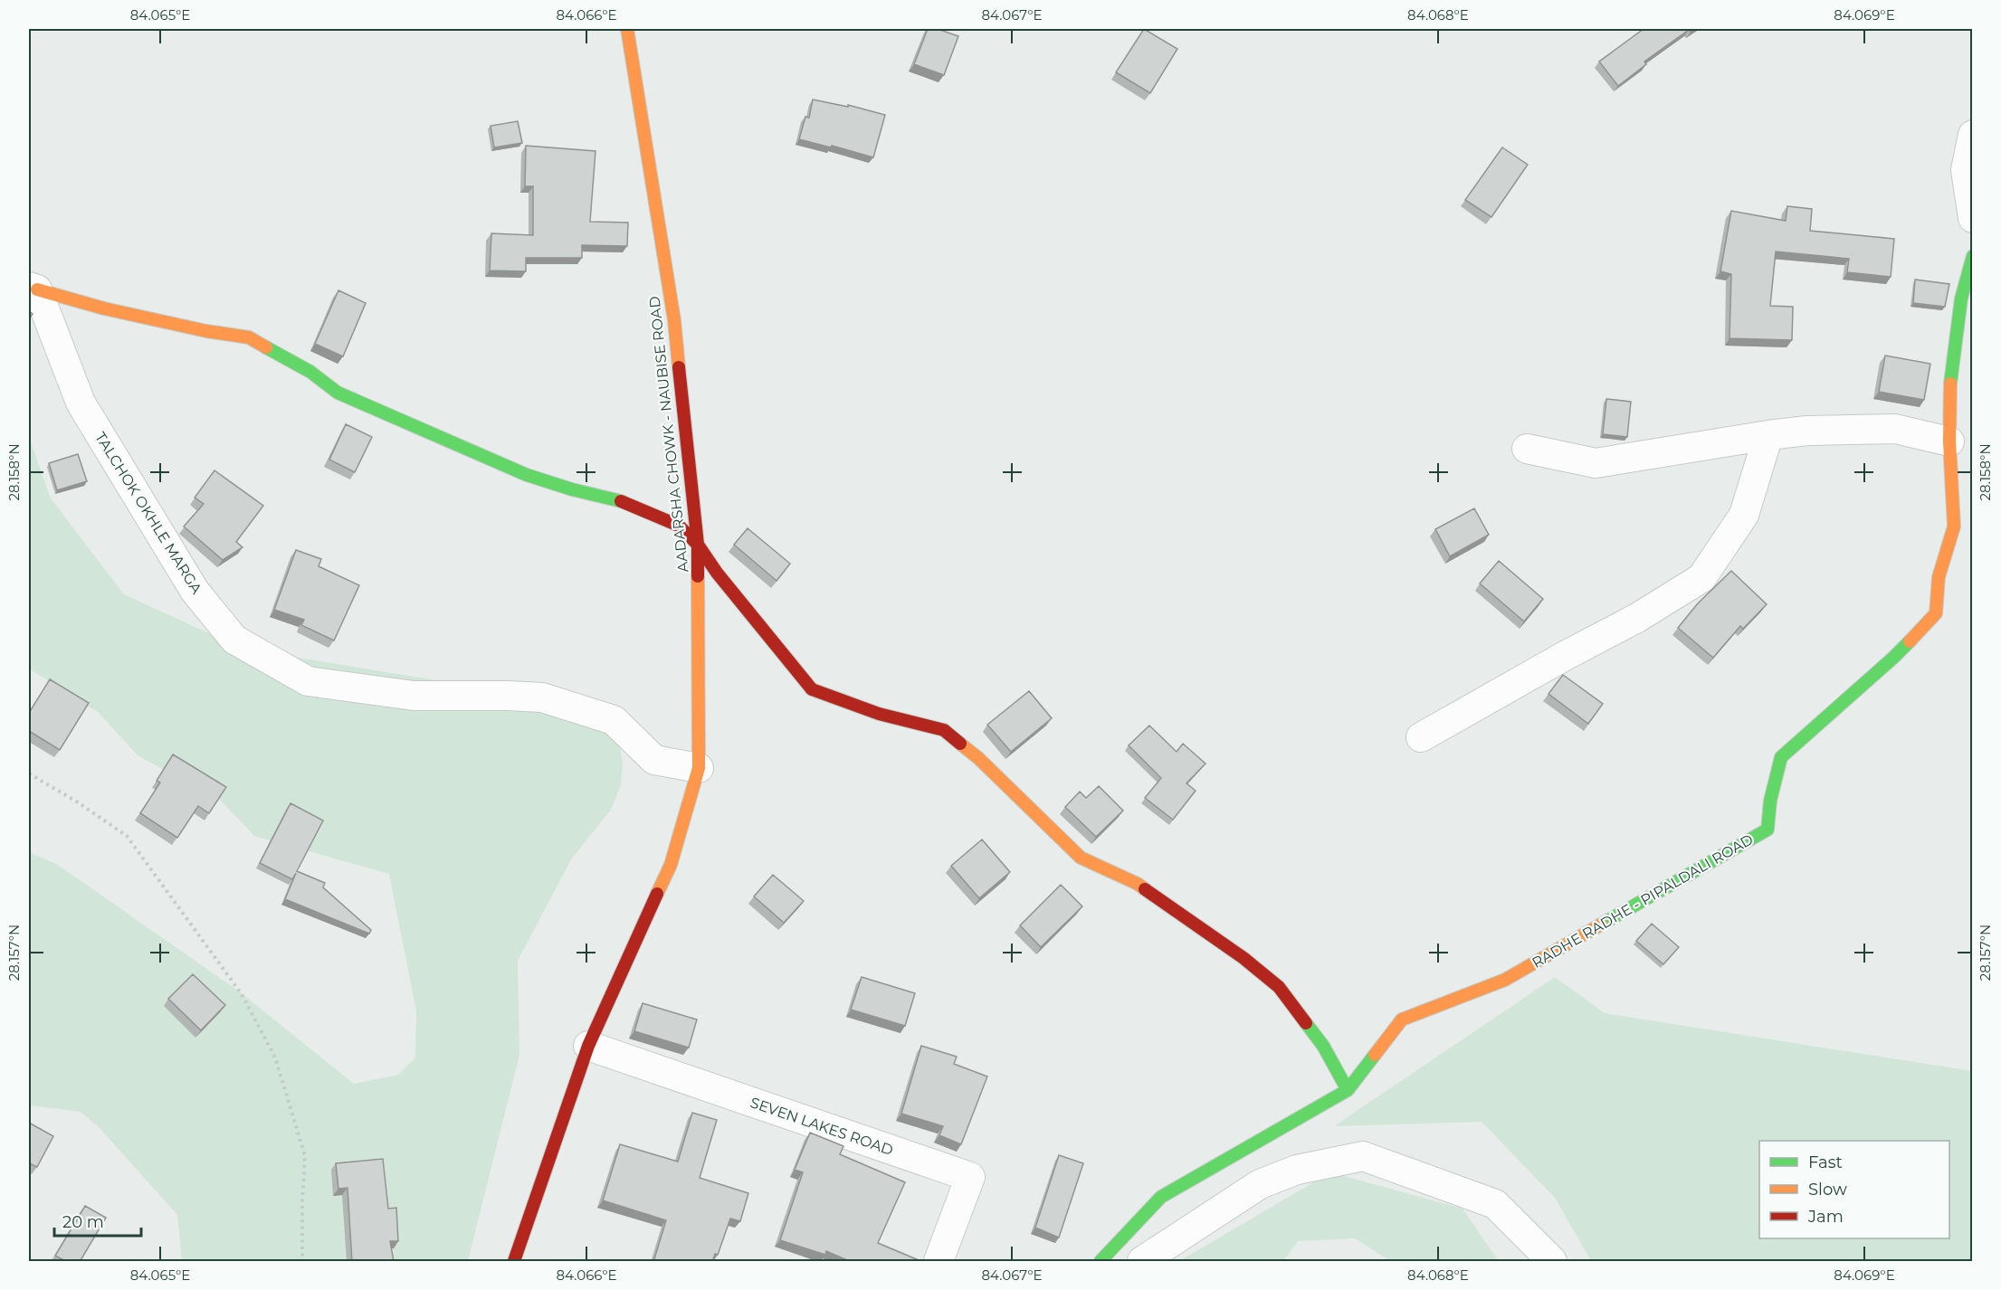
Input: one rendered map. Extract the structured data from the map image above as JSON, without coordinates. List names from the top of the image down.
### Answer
{
  "streets": {
    "street": [
      "AADARSHA CHOWK - NAUBISE ROAD",
      "TALCHOK OKHLE MARGA",
      "RADHE RADHE - PIPALDALI ROAD",
      "SEVEN LAKES ROAD"
    ]
  },
  "crossings": [
    ["AADARSHA CHOWK - NAUBISE ROAD", "TALCHOK OKHLE MARGA"],
    ["AADARSHA CHOWK - NAUBISE ROAD", "SEVEN LAKES ROAD"]
  ],
  "legend": ["Fast", "Slow", "Jam"],
  "scale_bar": "20 m",
  "coordinates": [
    "84.065°E",
    "84.066°E",
    "84.067°E",
    "84.068°E",
    "84.069°E",
    "28.158°N",
    "28.157°N"
  ]
}
